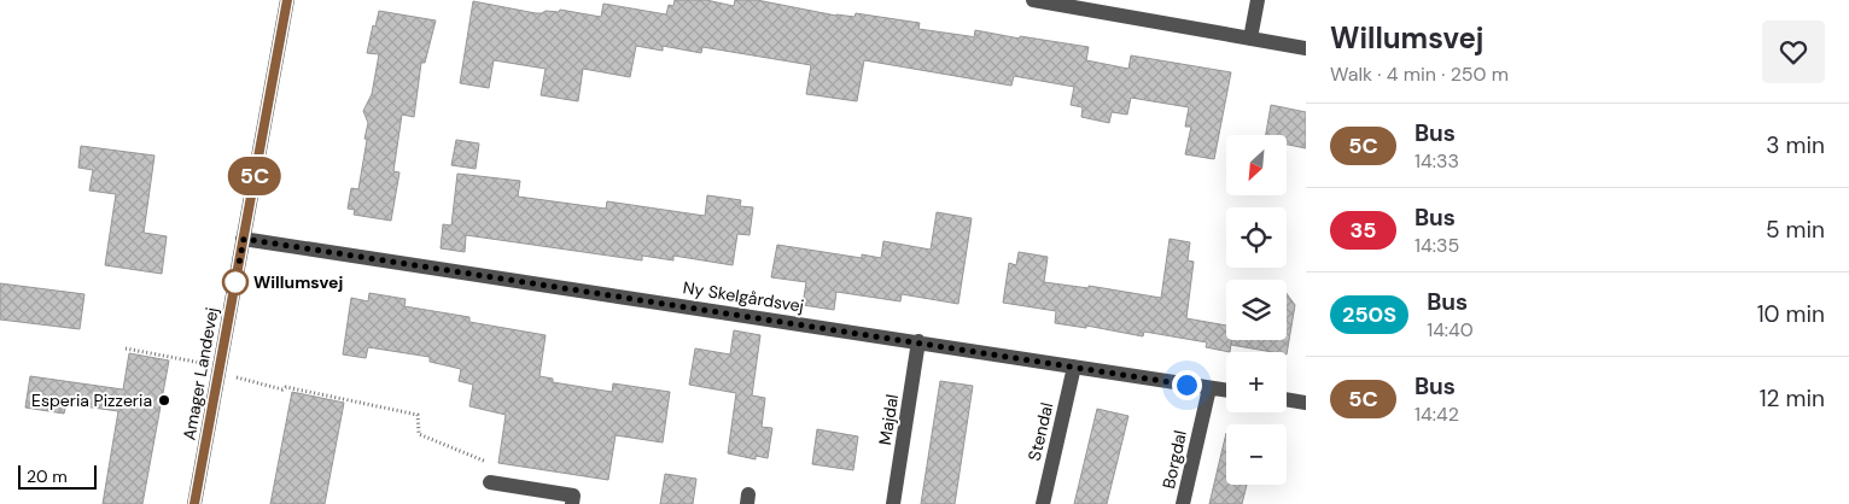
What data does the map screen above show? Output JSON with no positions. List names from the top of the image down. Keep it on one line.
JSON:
{"streets":{"street":["Ny Skelgårdsvej","Amager Landevej","Majdal","Stendal","Borgdal"]},"crossings":[["Ny Skelgårdsvej","Amager Landevej"],["Ny Skelgårdsvej","Majdal"],["Ny Skelgårdsvej","Stendal"],["Ny Skelgårdsvej","Borgdal"]],"places":["Willumsvej","Esperia Pizzeria"],"lines":["bus line 5C"],"scale_bar":"20 m","north":"bottom left","page":{"on_map":"5C","heading":["Willumsvej","Walk · 4 min · 250 m"],"list":[{"mark":"5C","name":"Bus","note":"14:33","value":"3 min"},{"mark":"35","name":"Bus","note":"14:35","value":"5 min"},{"mark":"250S","name":"Bus","note":"14:40","value":"10 min"},{"mark":"5C","name":"Bus","note":"14:42","value":"12 min"}],"map_buttons":["+","−"],"scale":"20 m"}}
